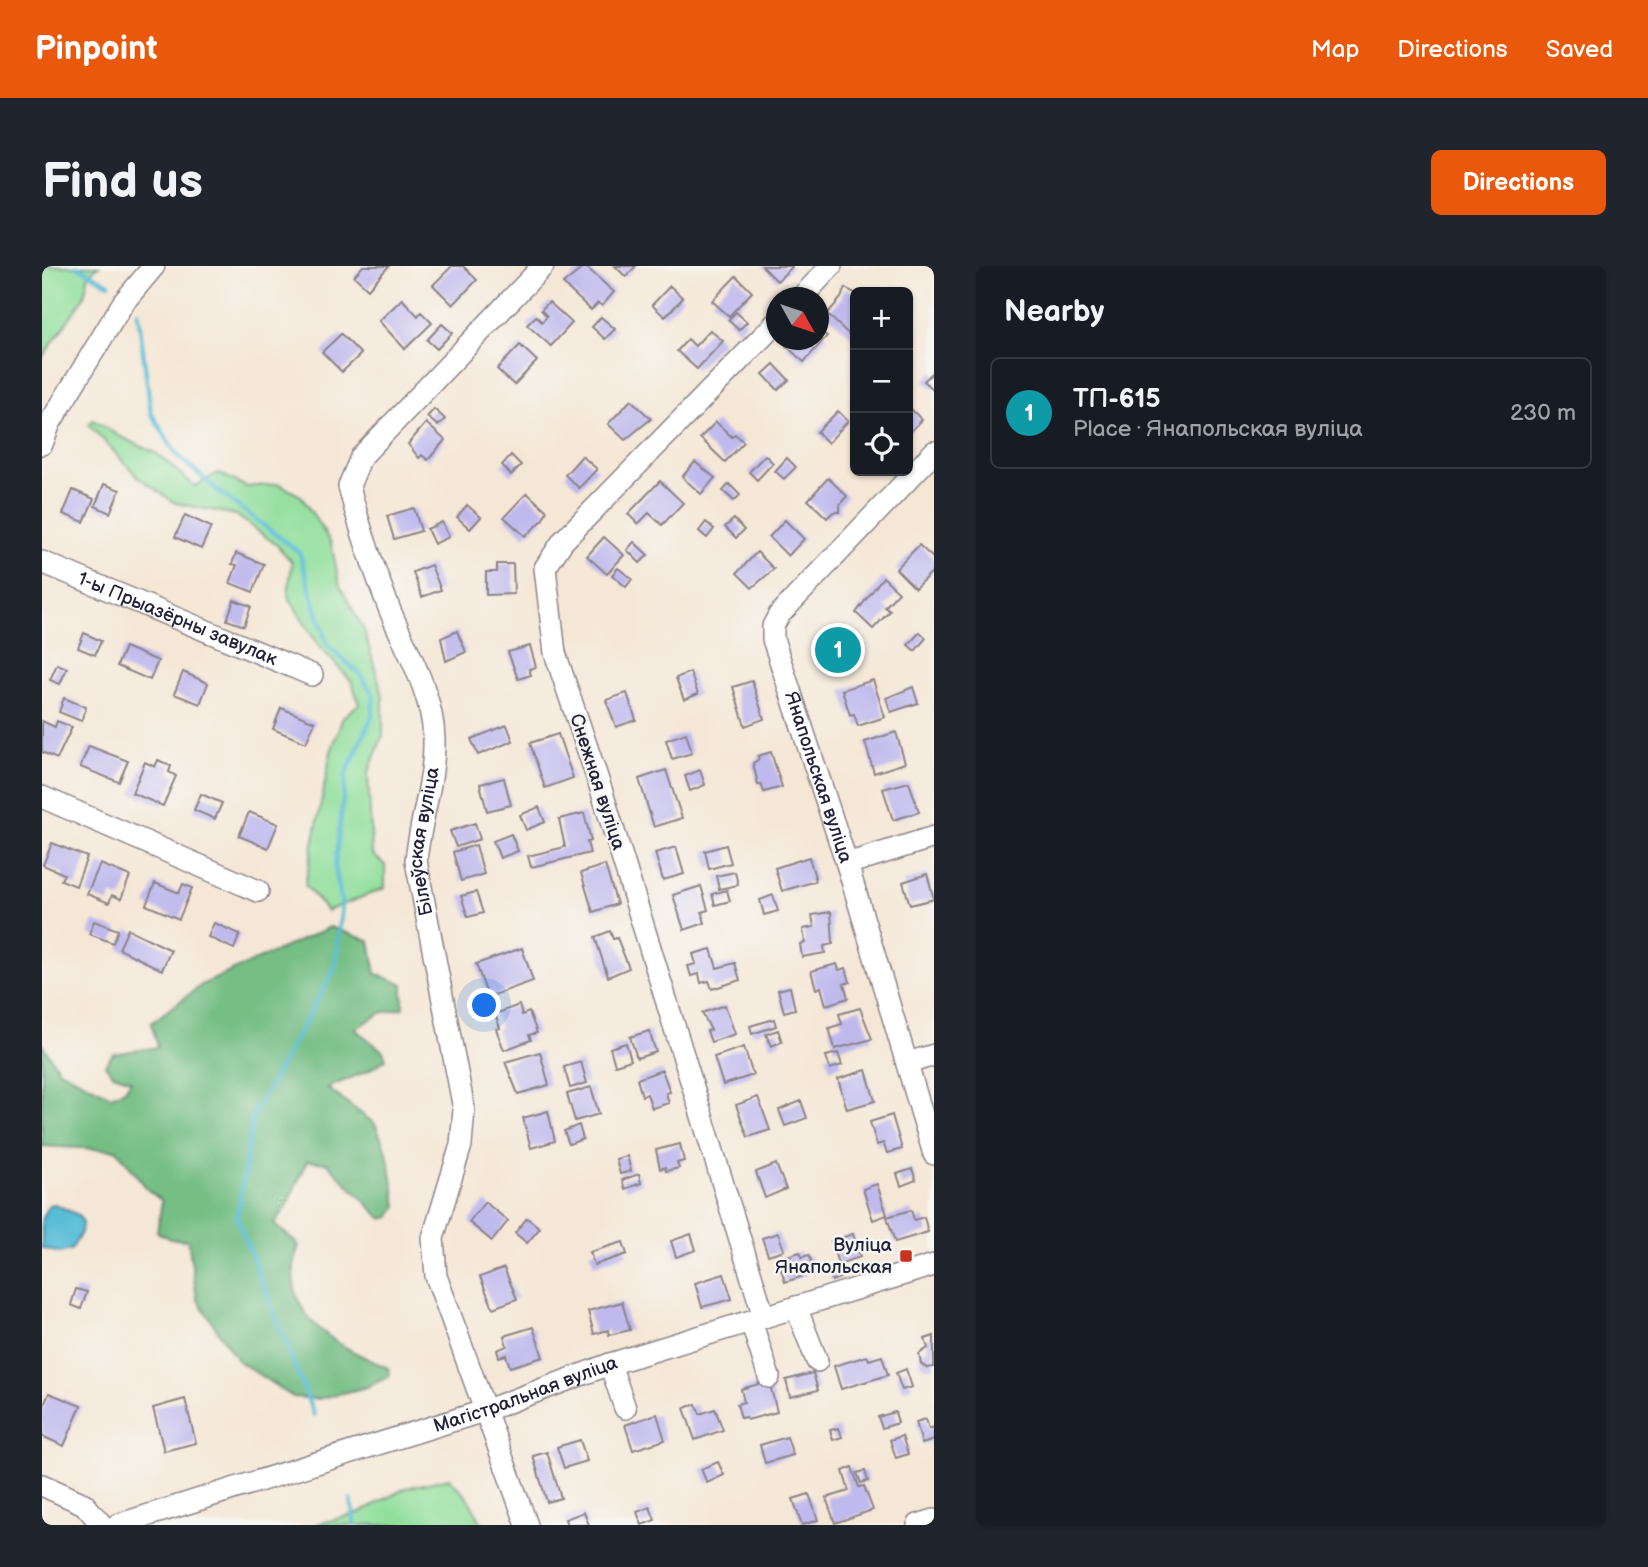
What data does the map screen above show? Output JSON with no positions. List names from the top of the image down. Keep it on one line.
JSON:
{"streets":{"street":["1-ы Прыазёрны завулак","Янапольская вуліца","Снежная вуліца","Білеўская вуліца","Магістральная вуліца"]},"crossings":[["Снежная вуліца","Магістральная вуліца"],["Білеўская вуліца","Магістральная вуліца"]],"places":{"transit":["Вуліца Янапольская"]},"north":"bottom right","page":{"header":"Pinpoint","nav":["Map","Directions","Saved"],"buttons":"Directions","title":"Find us","heading":"Nearby","map_buttons":["+","−"],"list":[{"mark":"1","name":"ТП-615","note":"Place · Янапольская вуліца","value":"230 m"}],"pins":"1"}}
